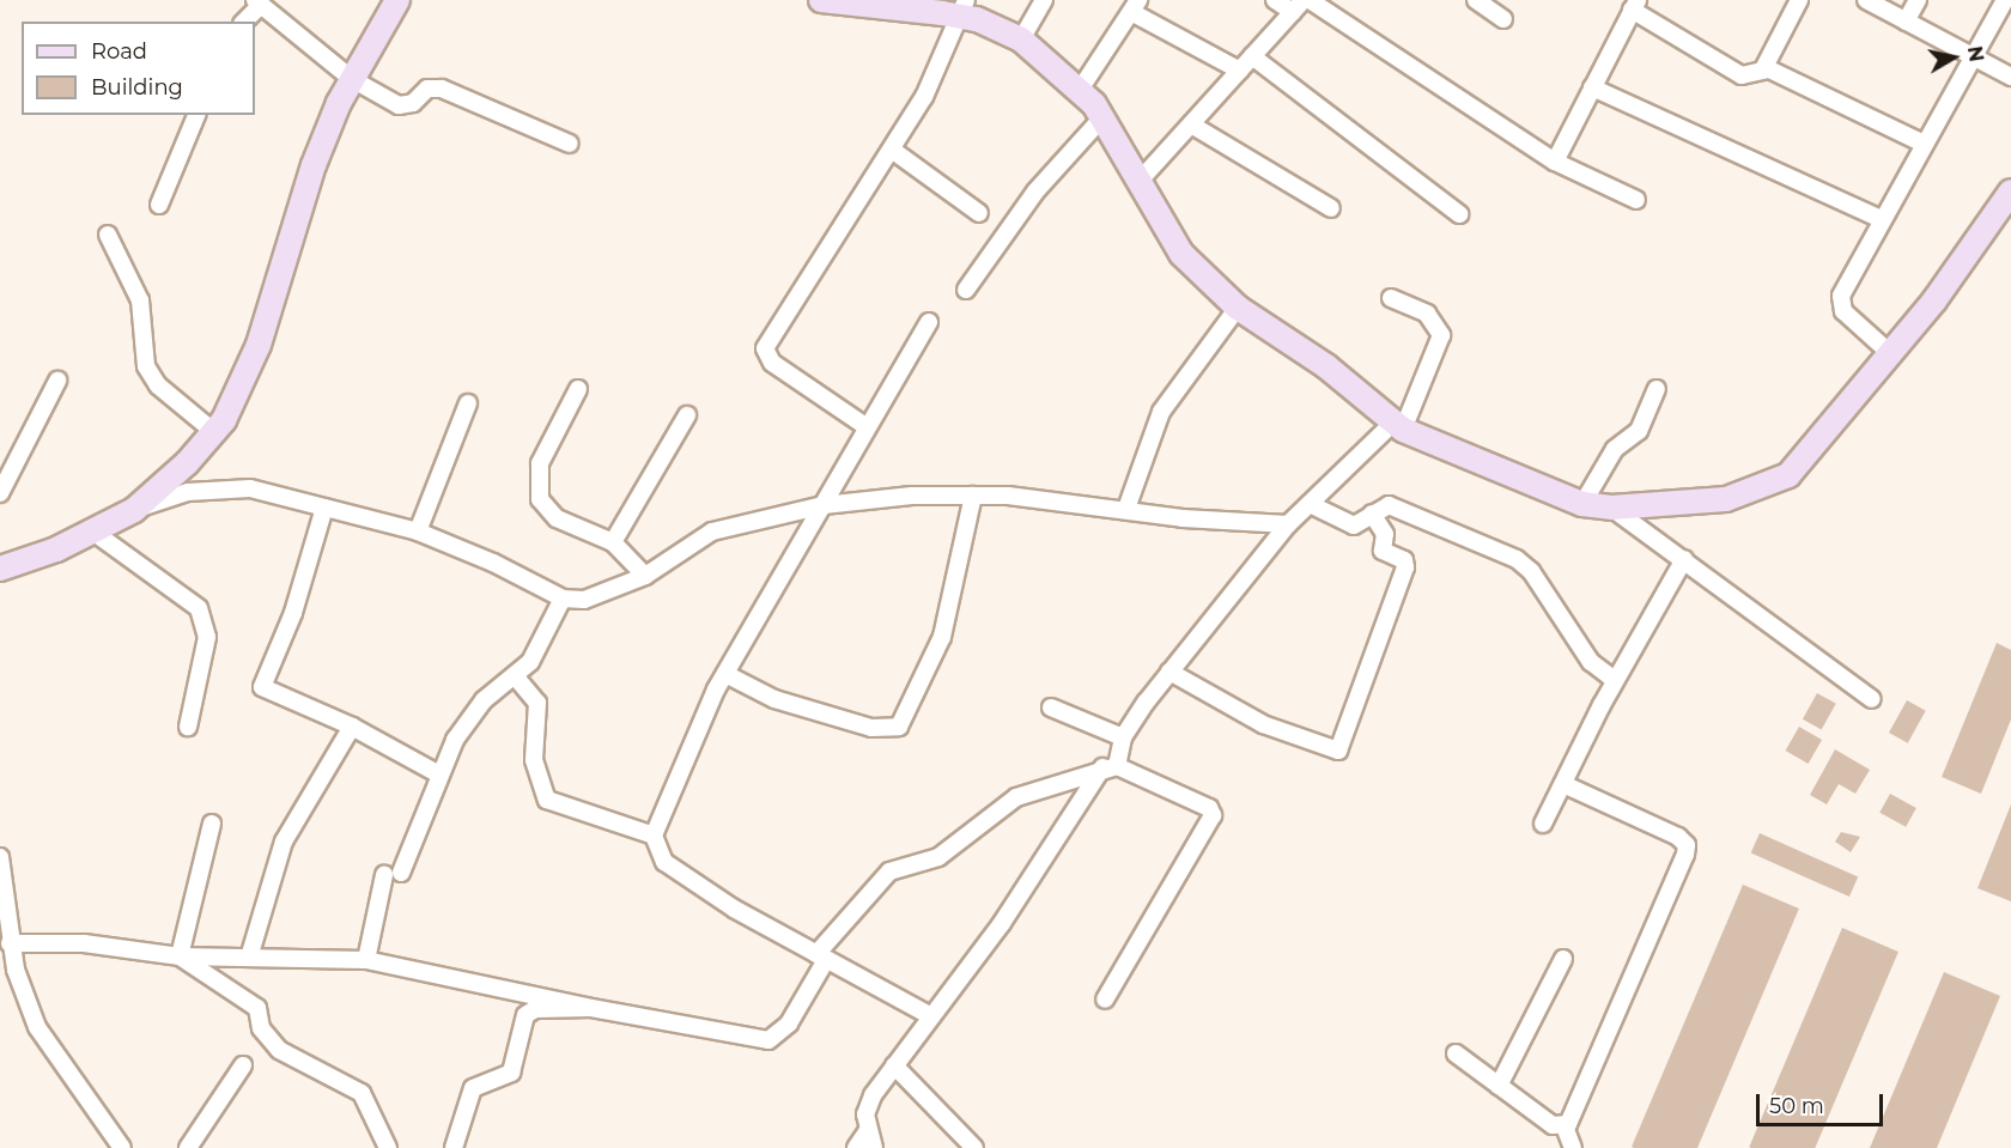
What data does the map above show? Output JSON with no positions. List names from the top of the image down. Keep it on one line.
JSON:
{"legend":["Road","Building"],"scale_bar":"50 m","north":"right"}
